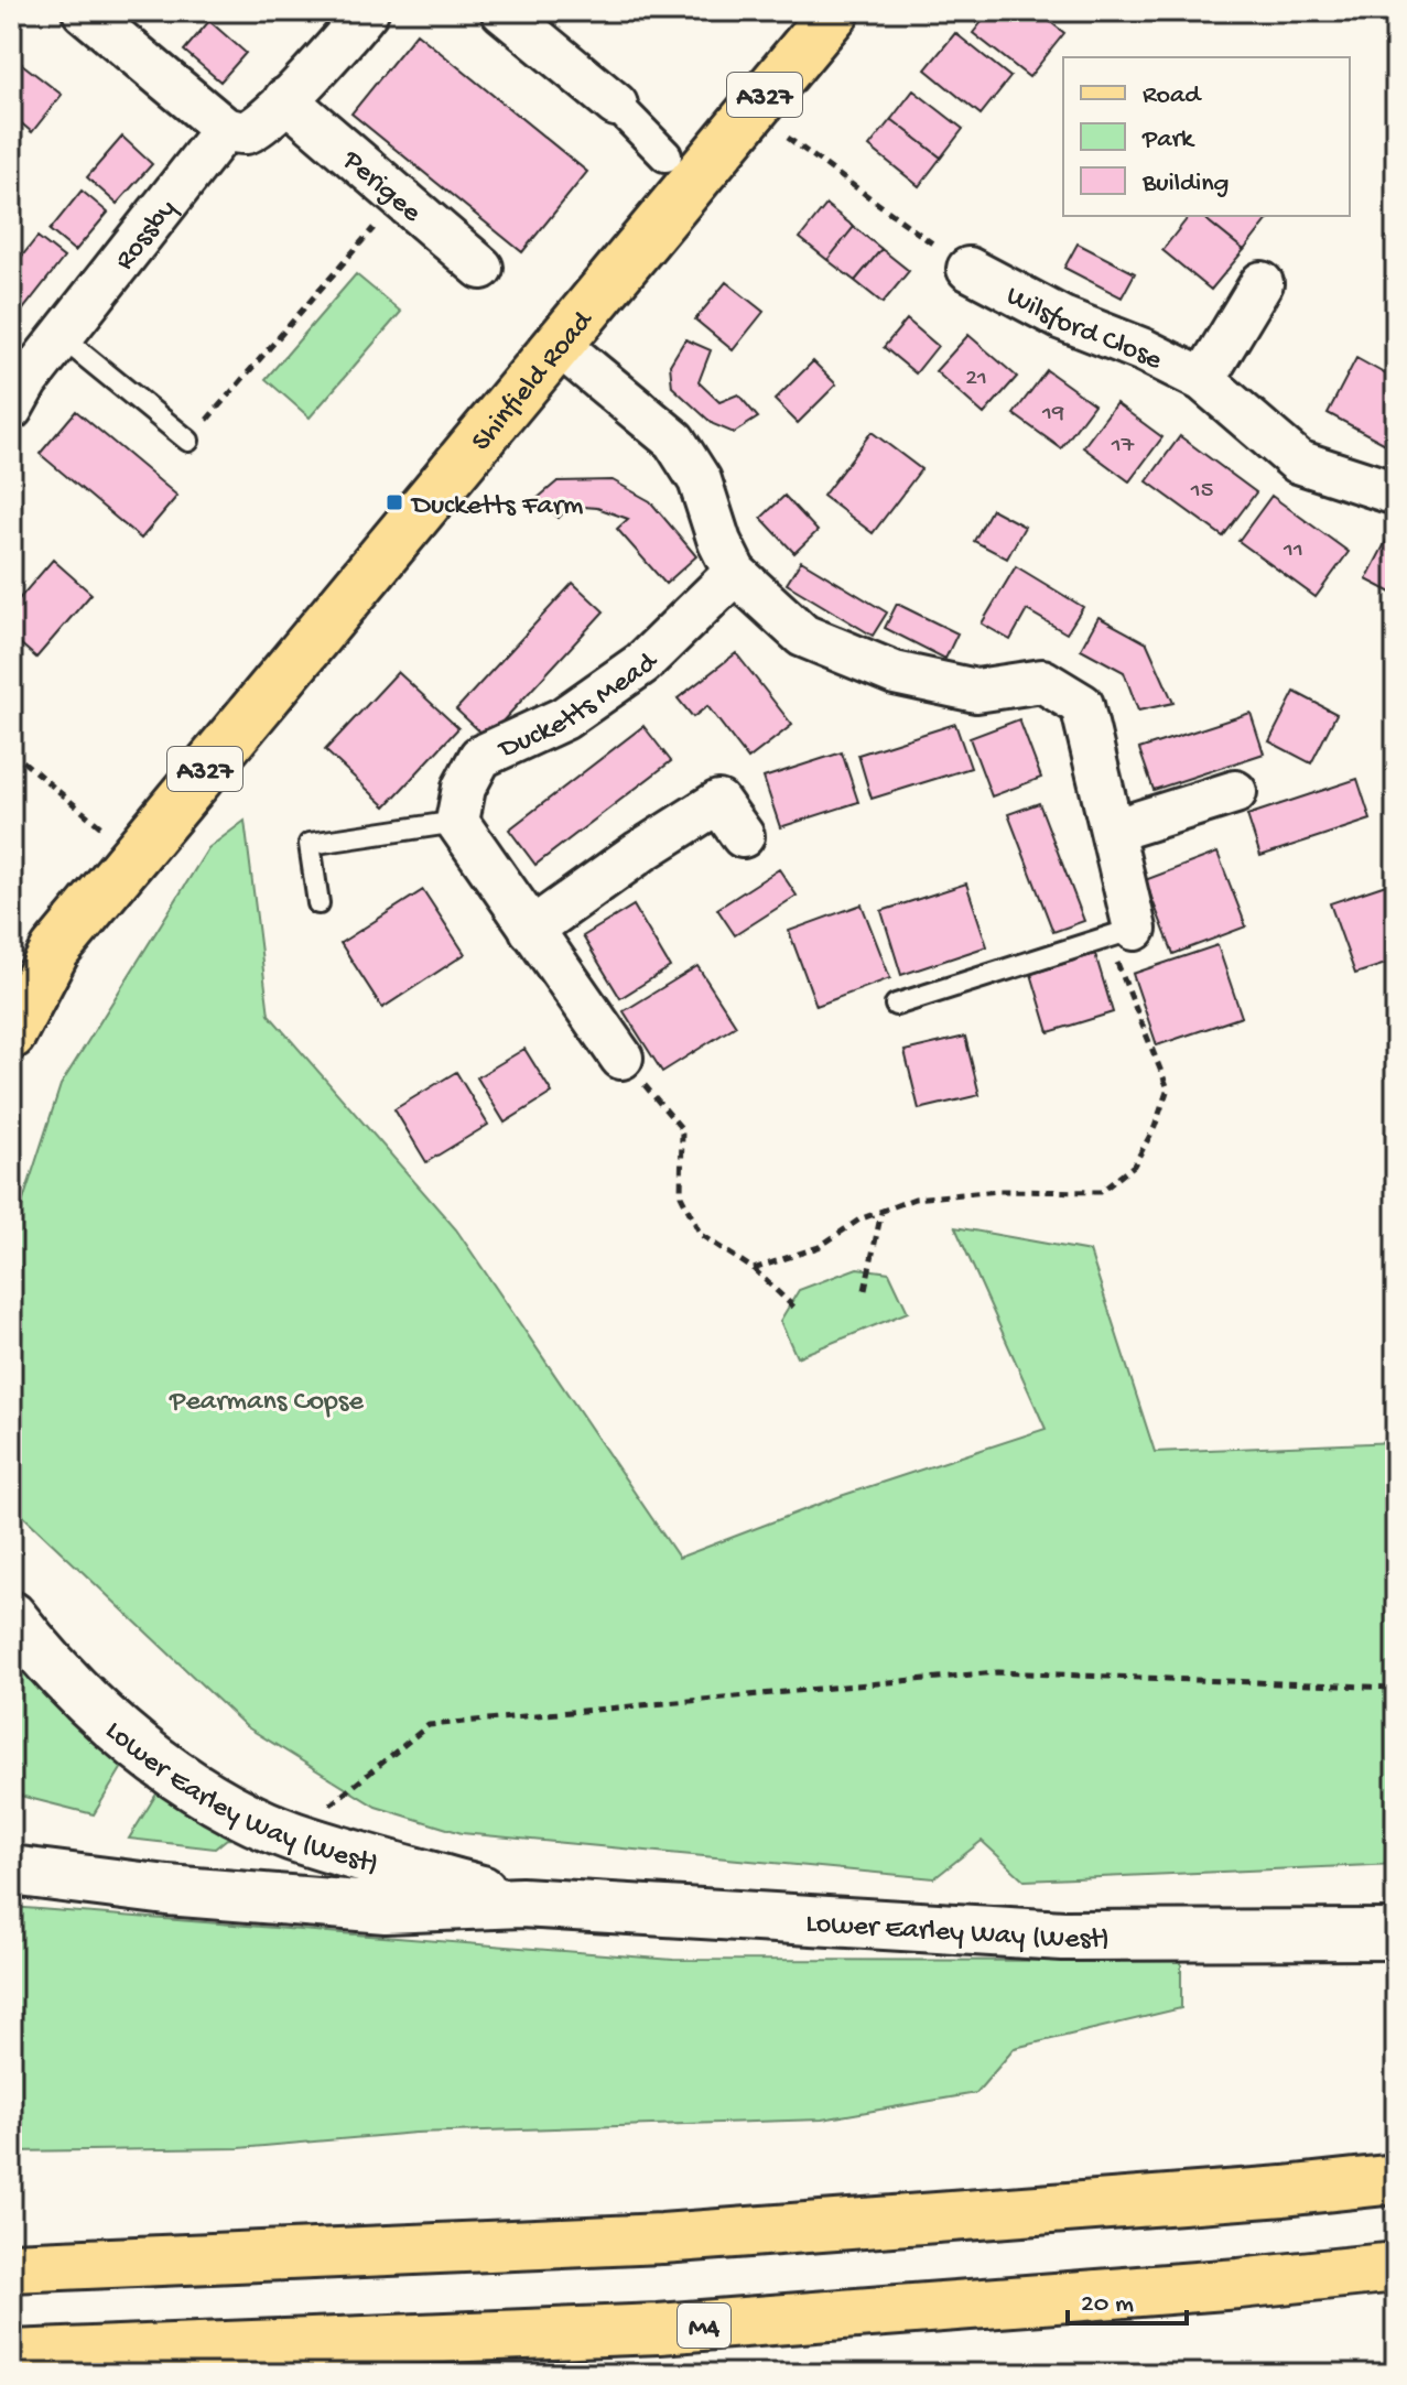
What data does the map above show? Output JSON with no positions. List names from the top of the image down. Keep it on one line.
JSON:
{"streets":{"main road":["A327","Shinfield Road","Lower Earley Way (West)","M4"],"street":["Perigee","Rossby","Wilsford Close","Ducketts Mead"]},"parks":["Pearmans Copse"],"places":{"transit":["Ducketts Farm"]},"house_numbers":["21","19","17","15","11"],"legend":["Road","Park","Building"],"scale_bar":"20 m"}
